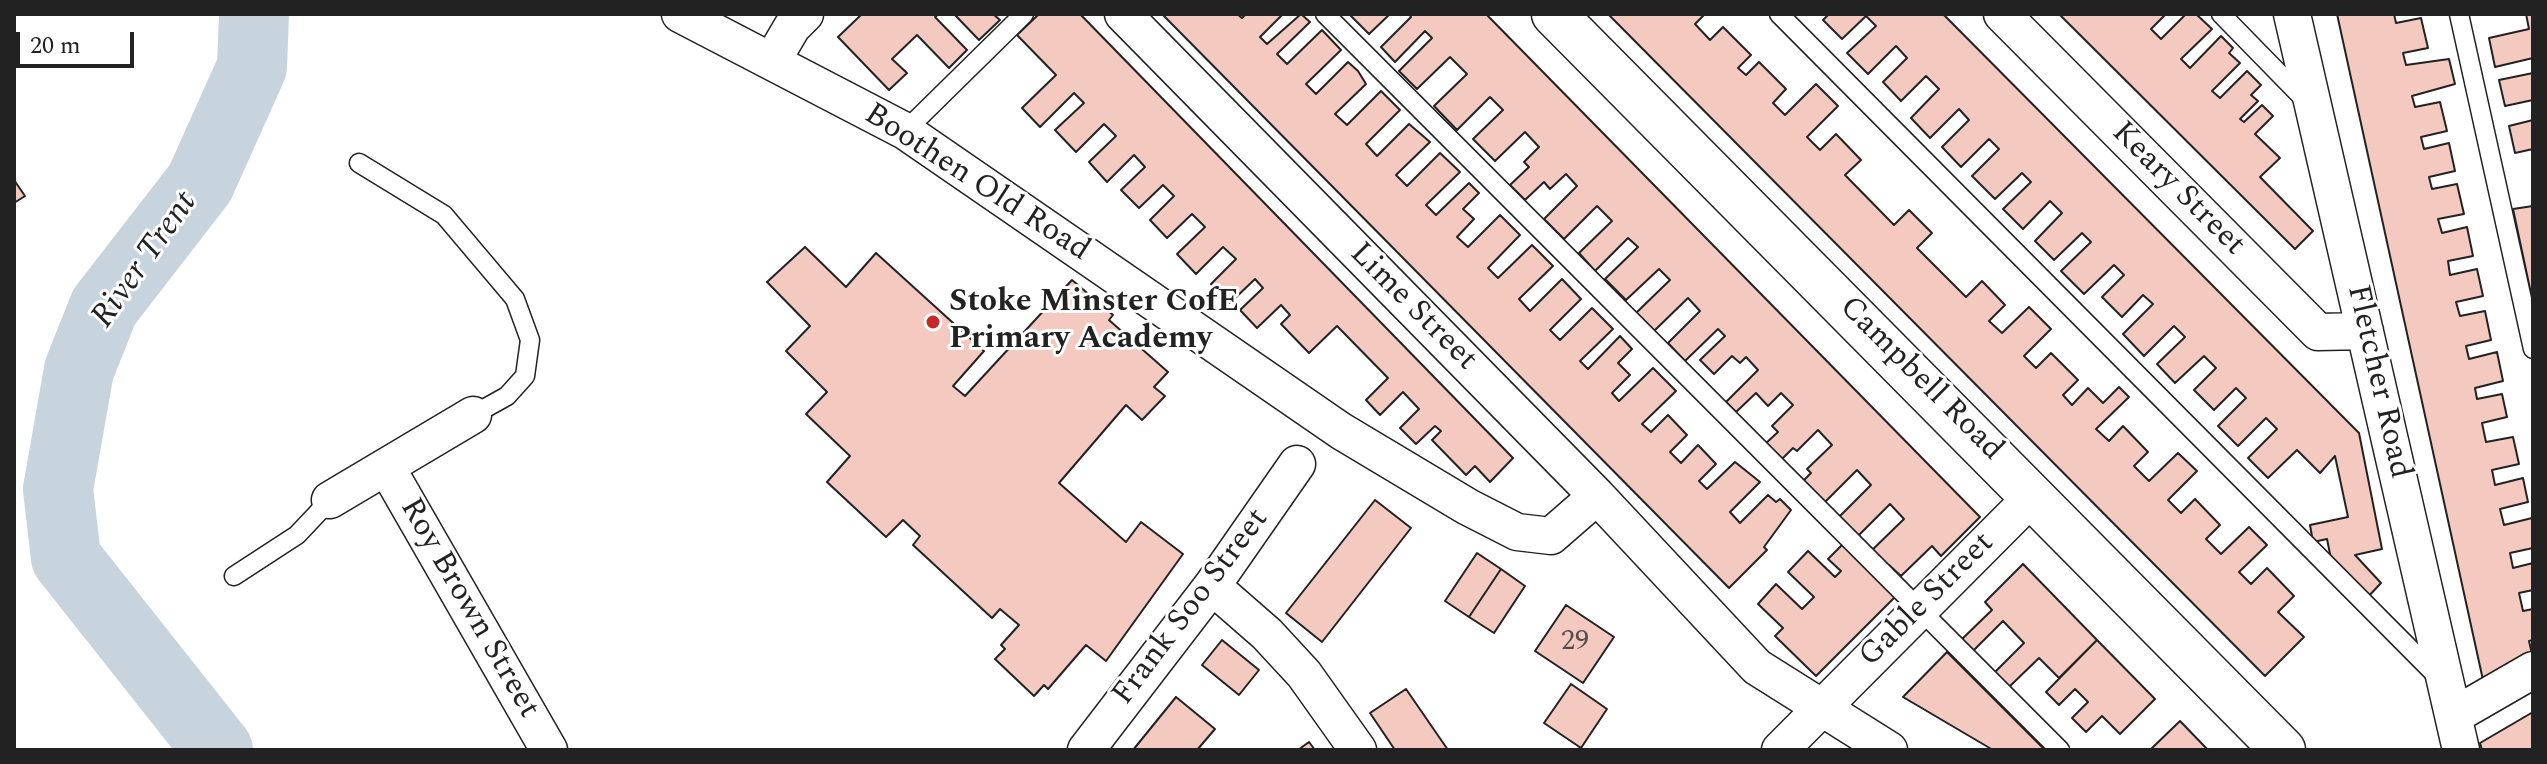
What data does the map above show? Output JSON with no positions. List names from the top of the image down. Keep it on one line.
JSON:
{"streets":{"main road":["Campbell Road"],"street":["Boothen Old Road","Keary Street","Lime Street","Fletcher Road","Gable Street","Frank Soo Street","Roy Brown Street"]},"crossings":[["Boothen Old Road","Lime Street"],["Keary Street","Fletcher Road"],["Lime Street","Gable Street"],["Campbell Road","Gable Street"]],"water":["River Trent"],"places":["Stoke Minster CofE Primary Academy"],"house_numbers":["29"],"scale_bar":"20 m"}
